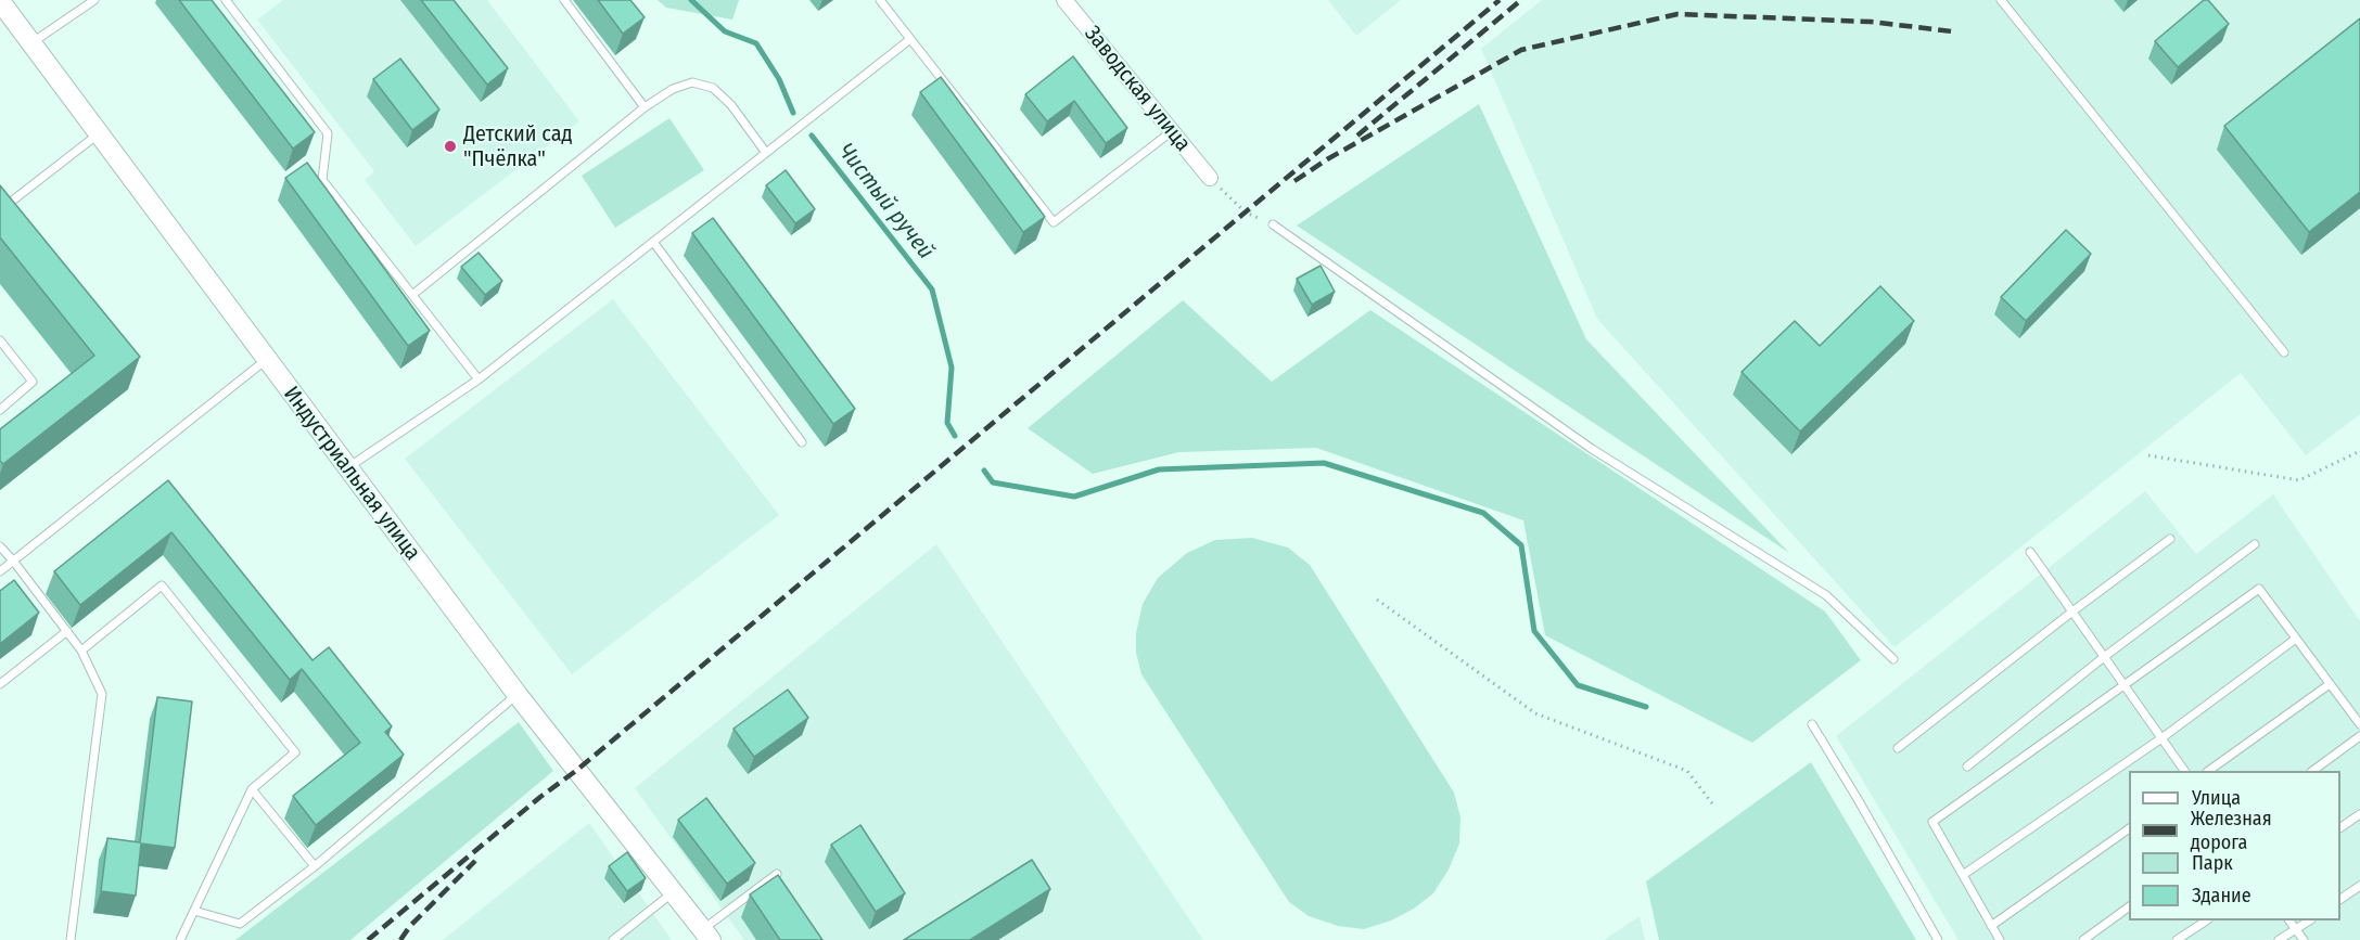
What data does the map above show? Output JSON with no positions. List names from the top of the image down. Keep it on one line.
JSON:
{"streets":{"main road":["Индустриальная улица"],"street":["Заводская улица"]},"water":["Чистый ручей"],"places":["Детский сад \"Пчёлка\""],"legend":["Улица","Железная дорога","Парк","Здание"]}
